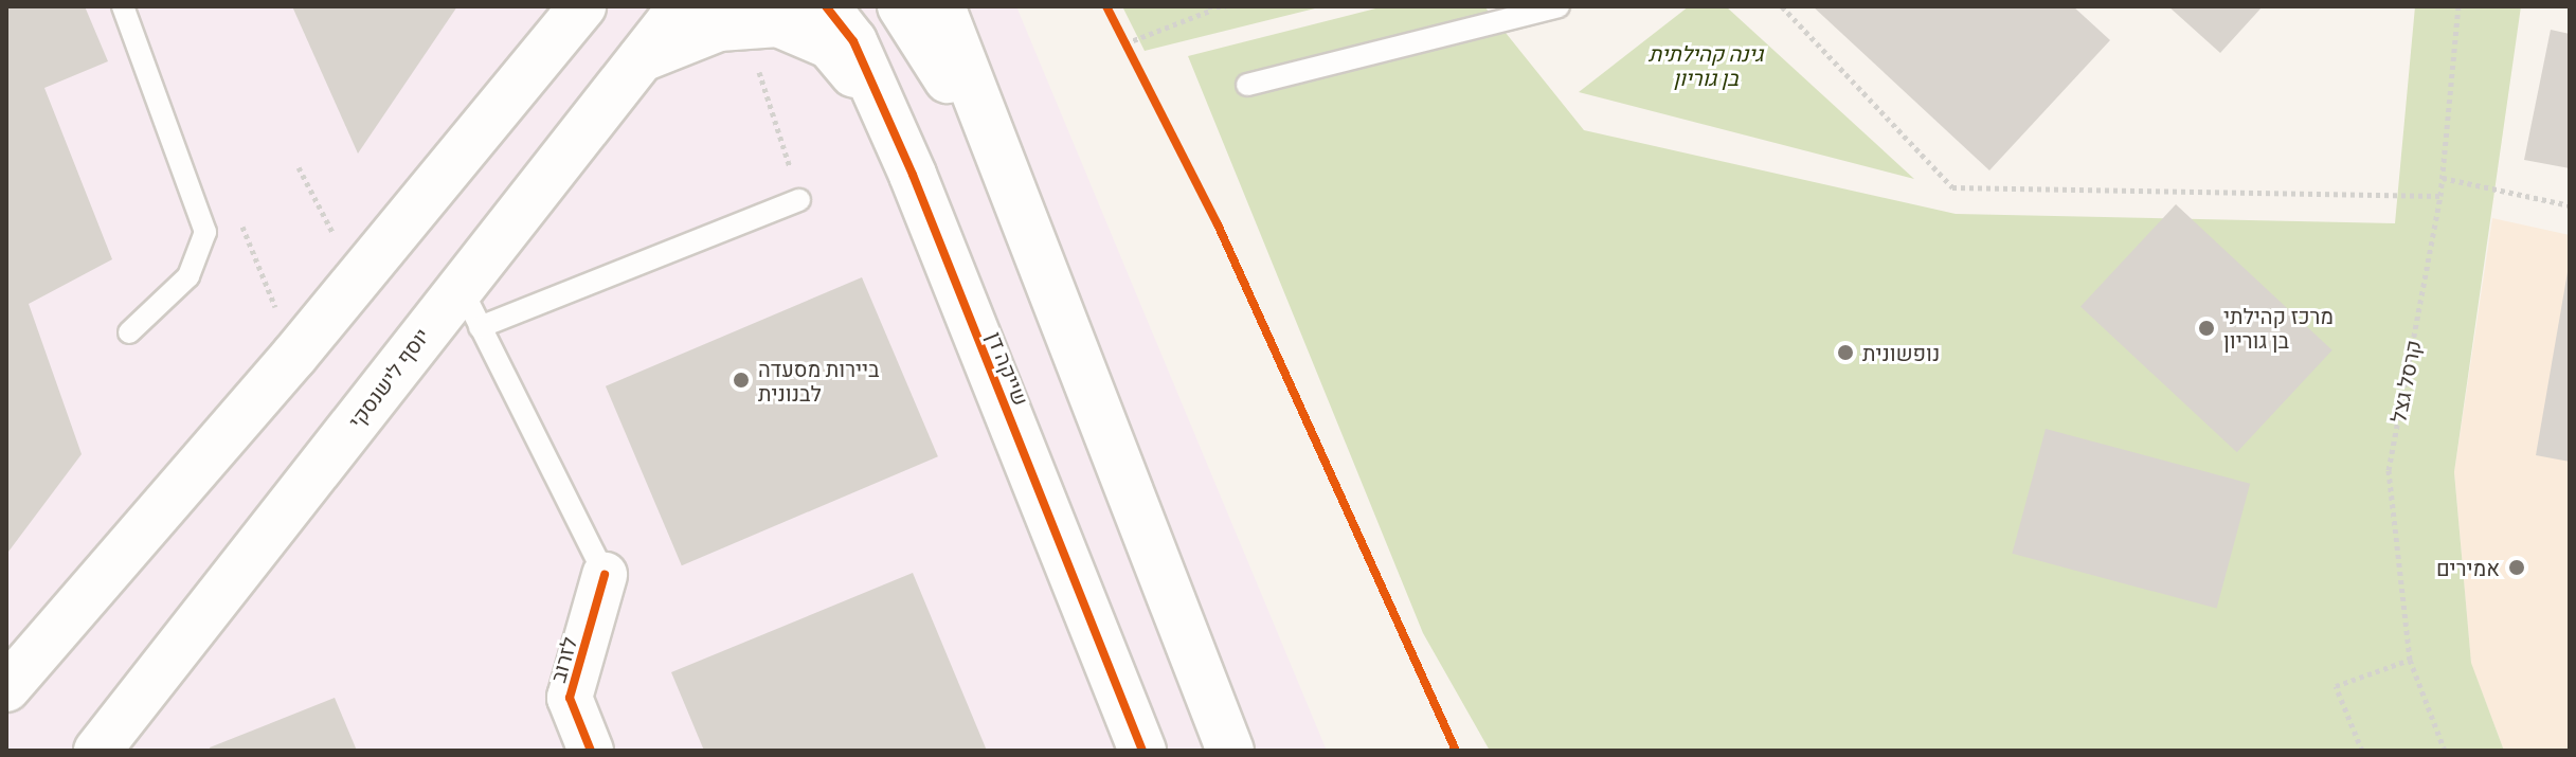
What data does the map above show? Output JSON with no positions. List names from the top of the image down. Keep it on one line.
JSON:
{"streets":{"main road":["שייקה דן","יוסף לישנסקי"],"street":["לזרוב"],"path":["קרסל גצל"]},"parks":["גינה קהילתית בן גוריון"],"places":["מרכז קהילתי בן גוריון","נופשונית","ביירות מסעדה לבנונית","אמירים"]}
